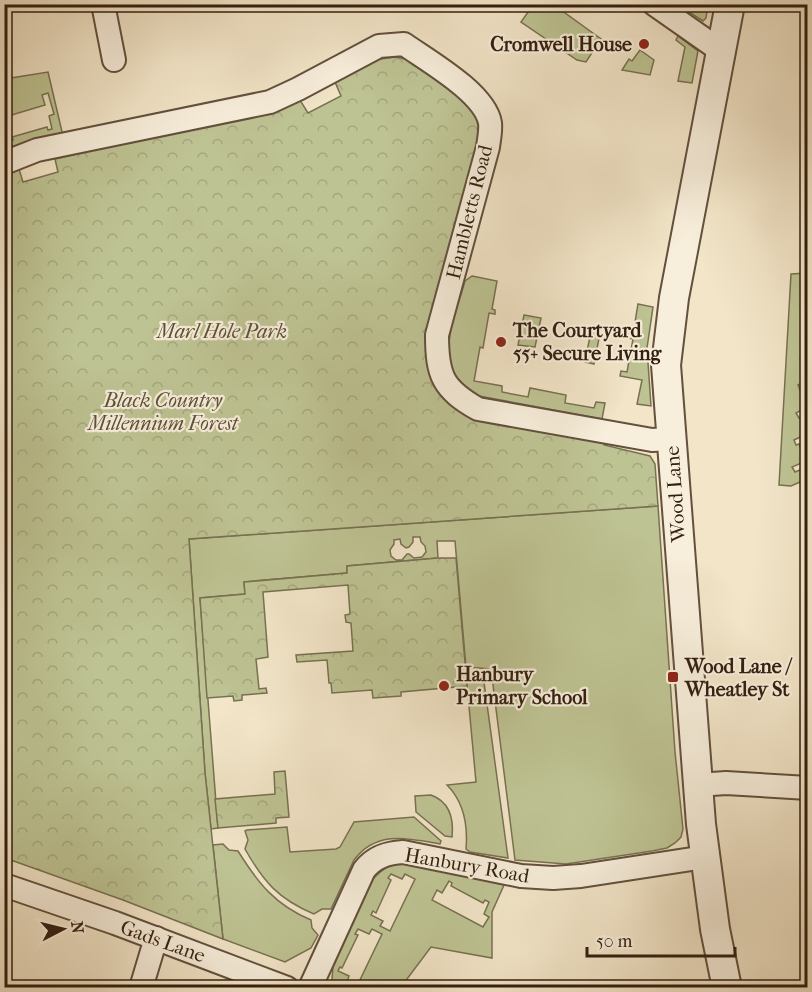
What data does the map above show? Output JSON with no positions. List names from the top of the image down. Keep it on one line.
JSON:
{"streets":{"street":["Hambletts Road","Wood Lane","Hanbury Road","Gads Lane"]},"crossings":[["Hambletts Road","Wood Lane"],["Wood Lane","Hanbury Road"]],"parks":["Marl Hole Park","Black Country Millennium Forest"],"places":{"other":["Cromwell House","The Courtyard 55+ Secure Living","Hanbury Primary School"],"transit":["Wood Lane / Wheatley St"]},"scale_bar":"50 m","north":"right"}
